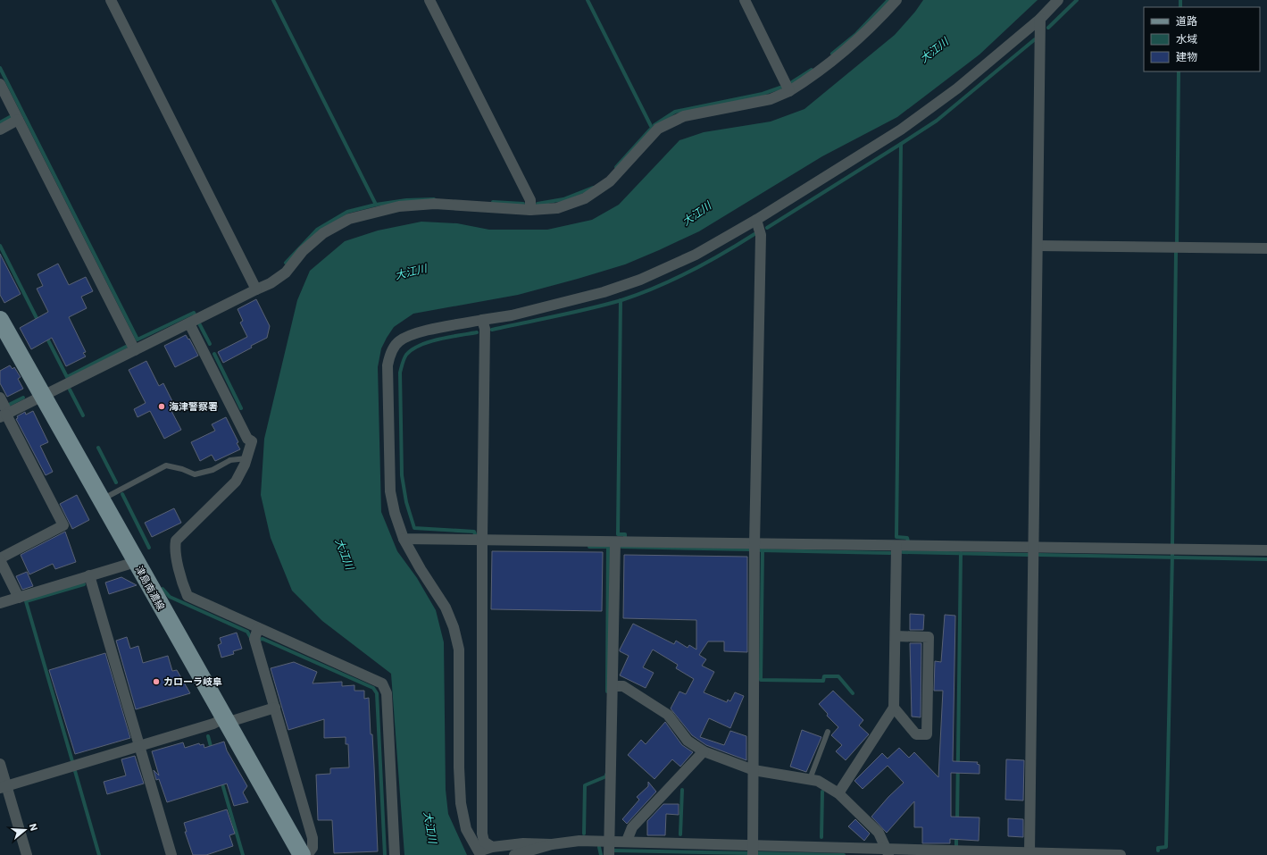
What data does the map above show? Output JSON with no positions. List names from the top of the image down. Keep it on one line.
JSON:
{"streets":{"main road":["津島南濃線"]},"water":["大江川"],"places":["海津警察署","カローラ岐阜"],"legend":["道路","水域","建物"],"north":"right"}
